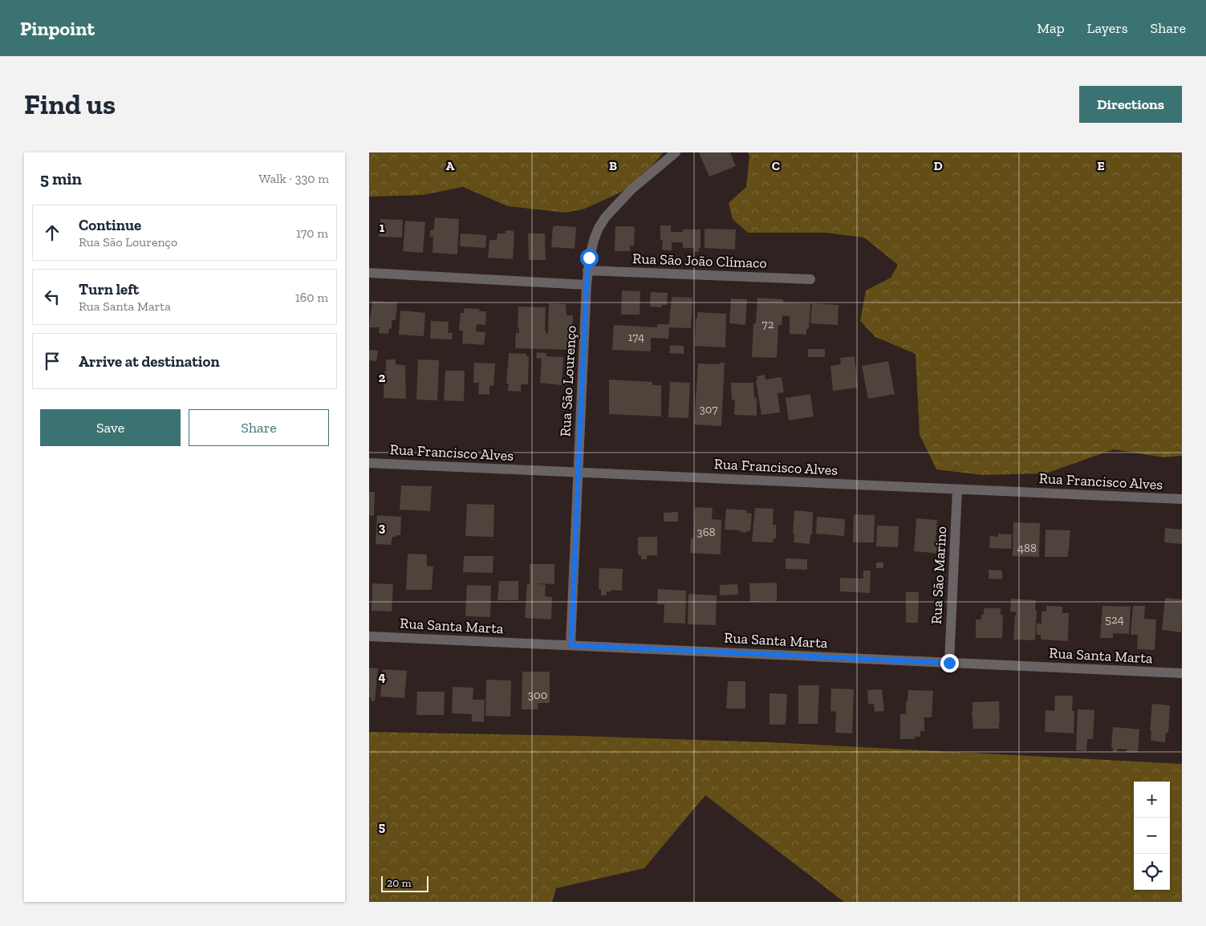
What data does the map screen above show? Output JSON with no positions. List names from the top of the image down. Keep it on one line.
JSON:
{"streets":{"street":["Rua São João Clímaco","Rua São Lourenço","Rua Francisco Alves","Rua São Marino","Rua Santa Marta"]},"crossings":[["Rua São João Clímaco","Rua São Lourenço"],["Rua São Lourenço","Rua Francisco Alves"],["Rua São Lourenço","Rua Santa Marta"],["Rua Francisco Alves","Rua São Marino"],["Rua São Marino","Rua Santa Marta"]],"house_numbers":["72","174","307","368","488","524","300"],"scale_bar":"20 m","page":{"header":"Pinpoint","nav":["Map","Layers","Share"],"buttons":["Directions",["Save","Share"]],"title":"Find us","heading":["5 min","Walk · 330 m"],"list":[["Continue","Rua São Lourenço","170 m"],["Turn left","Rua Santa Marta","160 m"],"Arrive at destination"],"map_buttons":["+","−"],"scale":"20 m"},"grid":{"columns":["A","B","C","D","E"],"rows":["1","2","3","4","5"]}}
